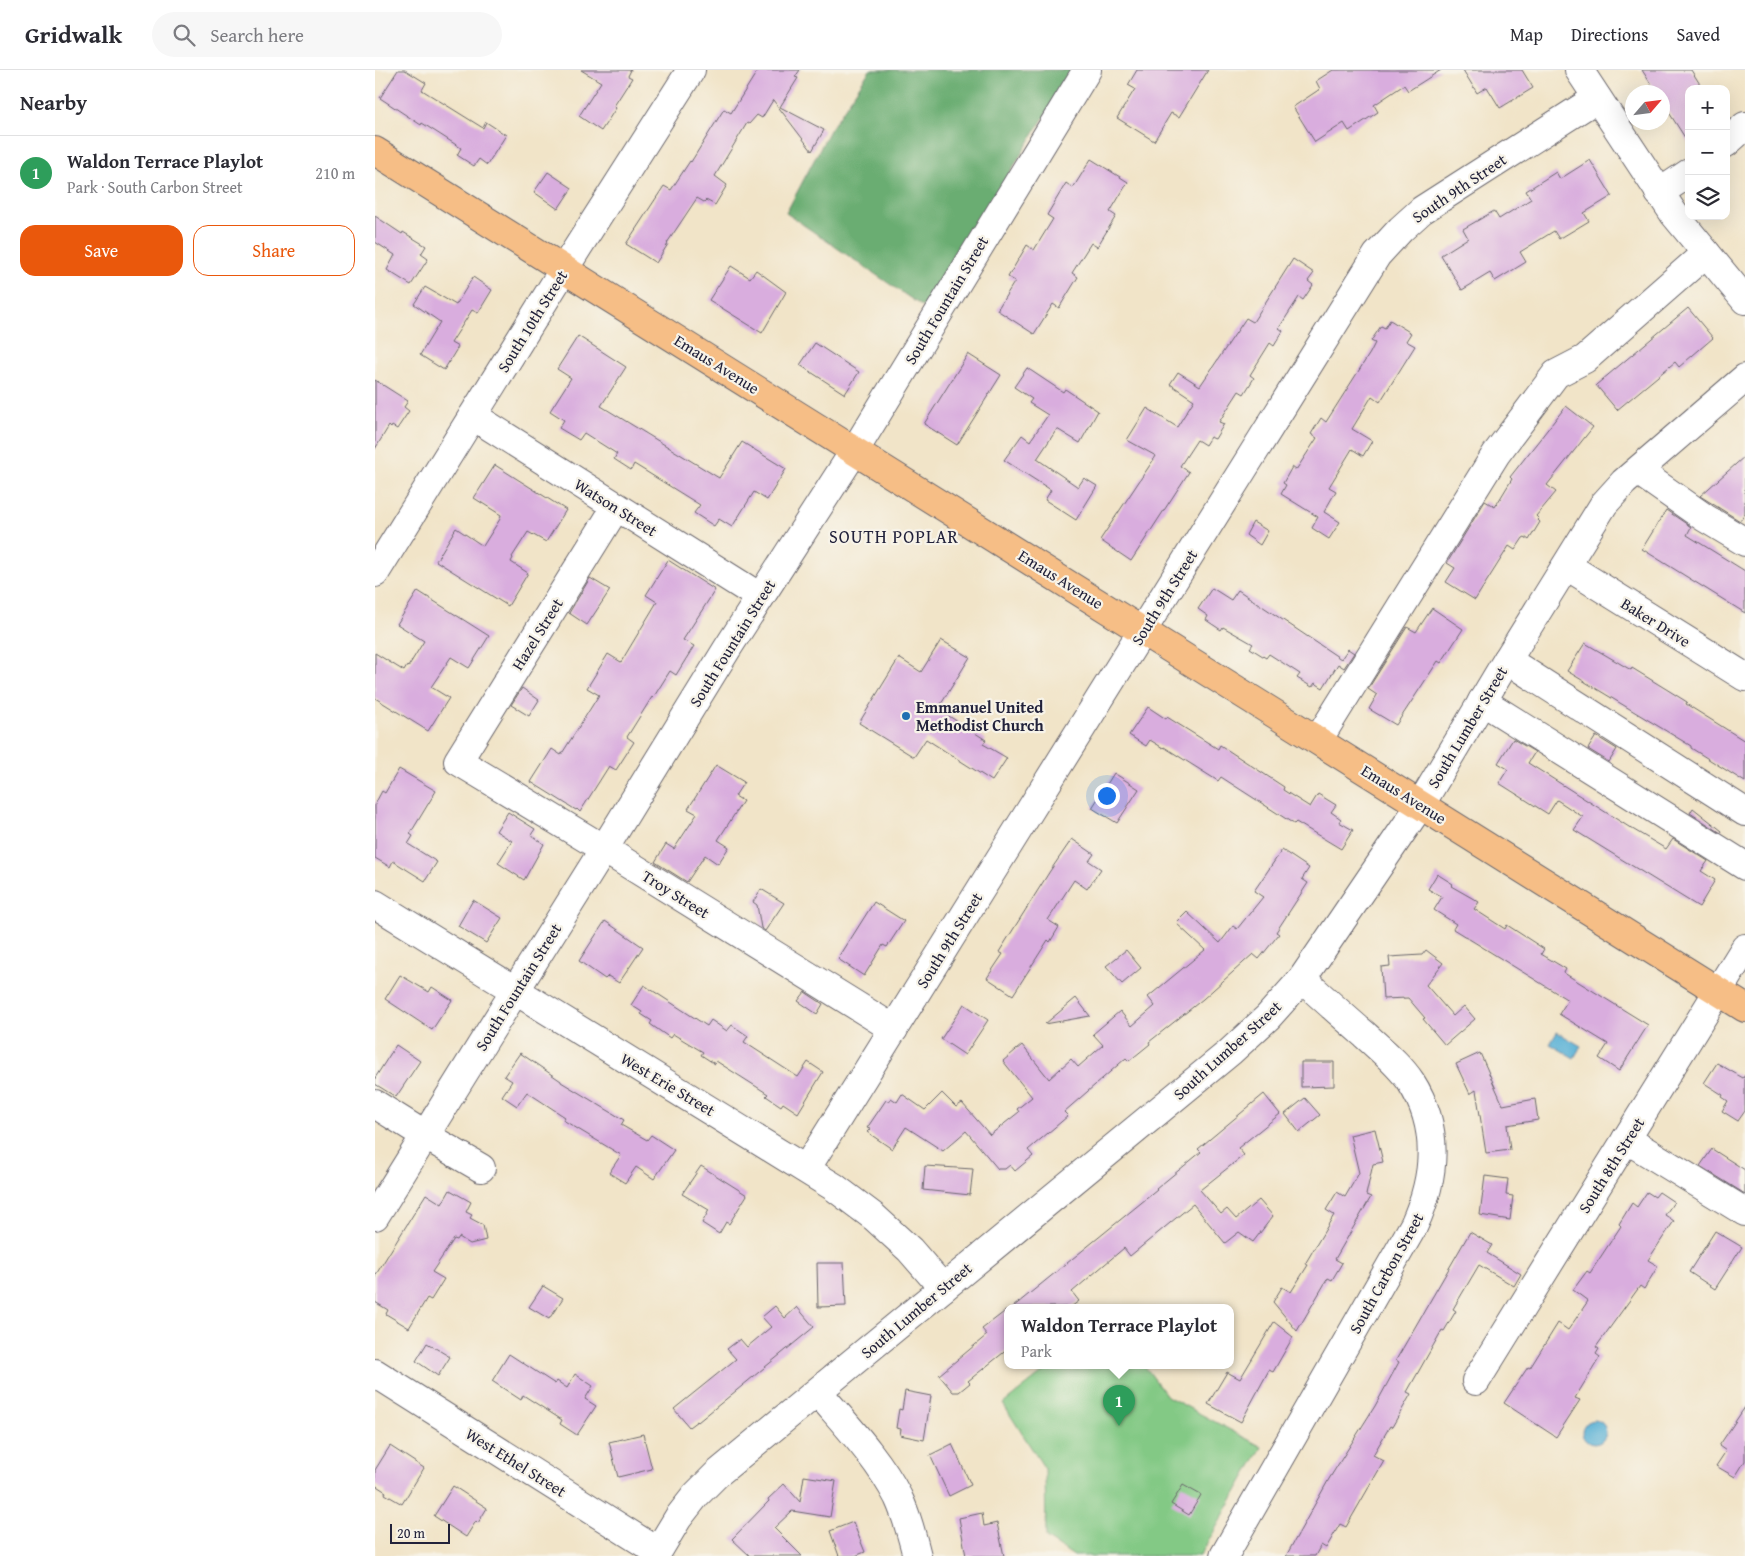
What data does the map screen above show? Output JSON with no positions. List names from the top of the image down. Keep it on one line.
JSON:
{"streets":{"main road":["Emaus Avenue"],"street":["South 9th Street","South Fountain Street","South 10th Street","Watson Street","Baker Drive","Hazel Street","South Lumber Street","Troy Street","West Erie Street","South 8th Street","South Carbon Street","West Ethel Street"]},"crossings":[["South 9th Street","Emaus Avenue"],["South 9th Street","Troy Street"],["South 9th Street","West Erie Street"],["South Fountain Street","Emaus Avenue"],["South Fountain Street","Watson Street"],["South Fountain Street","Troy Street"],["South Fountain Street","West Erie Street"],["South 10th Street","Emaus Avenue"],["South 10th Street","Watson Street"],["Emaus Avenue","South Lumber Street"],["Emaus Avenue","South 8th Street"],["Watson Street","Hazel Street"],["Baker Drive","South Lumber Street"],["Hazel Street","Troy Street"],["South Lumber Street","West Erie Street"],["South Lumber Street","South Carbon Street"],["South Lumber Street","West Ethel Street"]],"districts":["SOUTH POPLAR"],"places":["Emmanuel United Methodist Church"],"scale_bar":"20 m","north":"top right","page":{"header":"Gridwalk","search":"Search here","nav":["Map","Directions","Saved"],"heading":"Nearby","map_buttons":["+","−"],"list":[{"mark":"1","name":"Waldon Terrace Playlot","note":"Park · South Carbon Street","value":"210 m"}],"buttons":["Save","Share"],"popup":["Waldon Terrace Playlot","Park"],"pins":"1","scale":"20 m"}}
